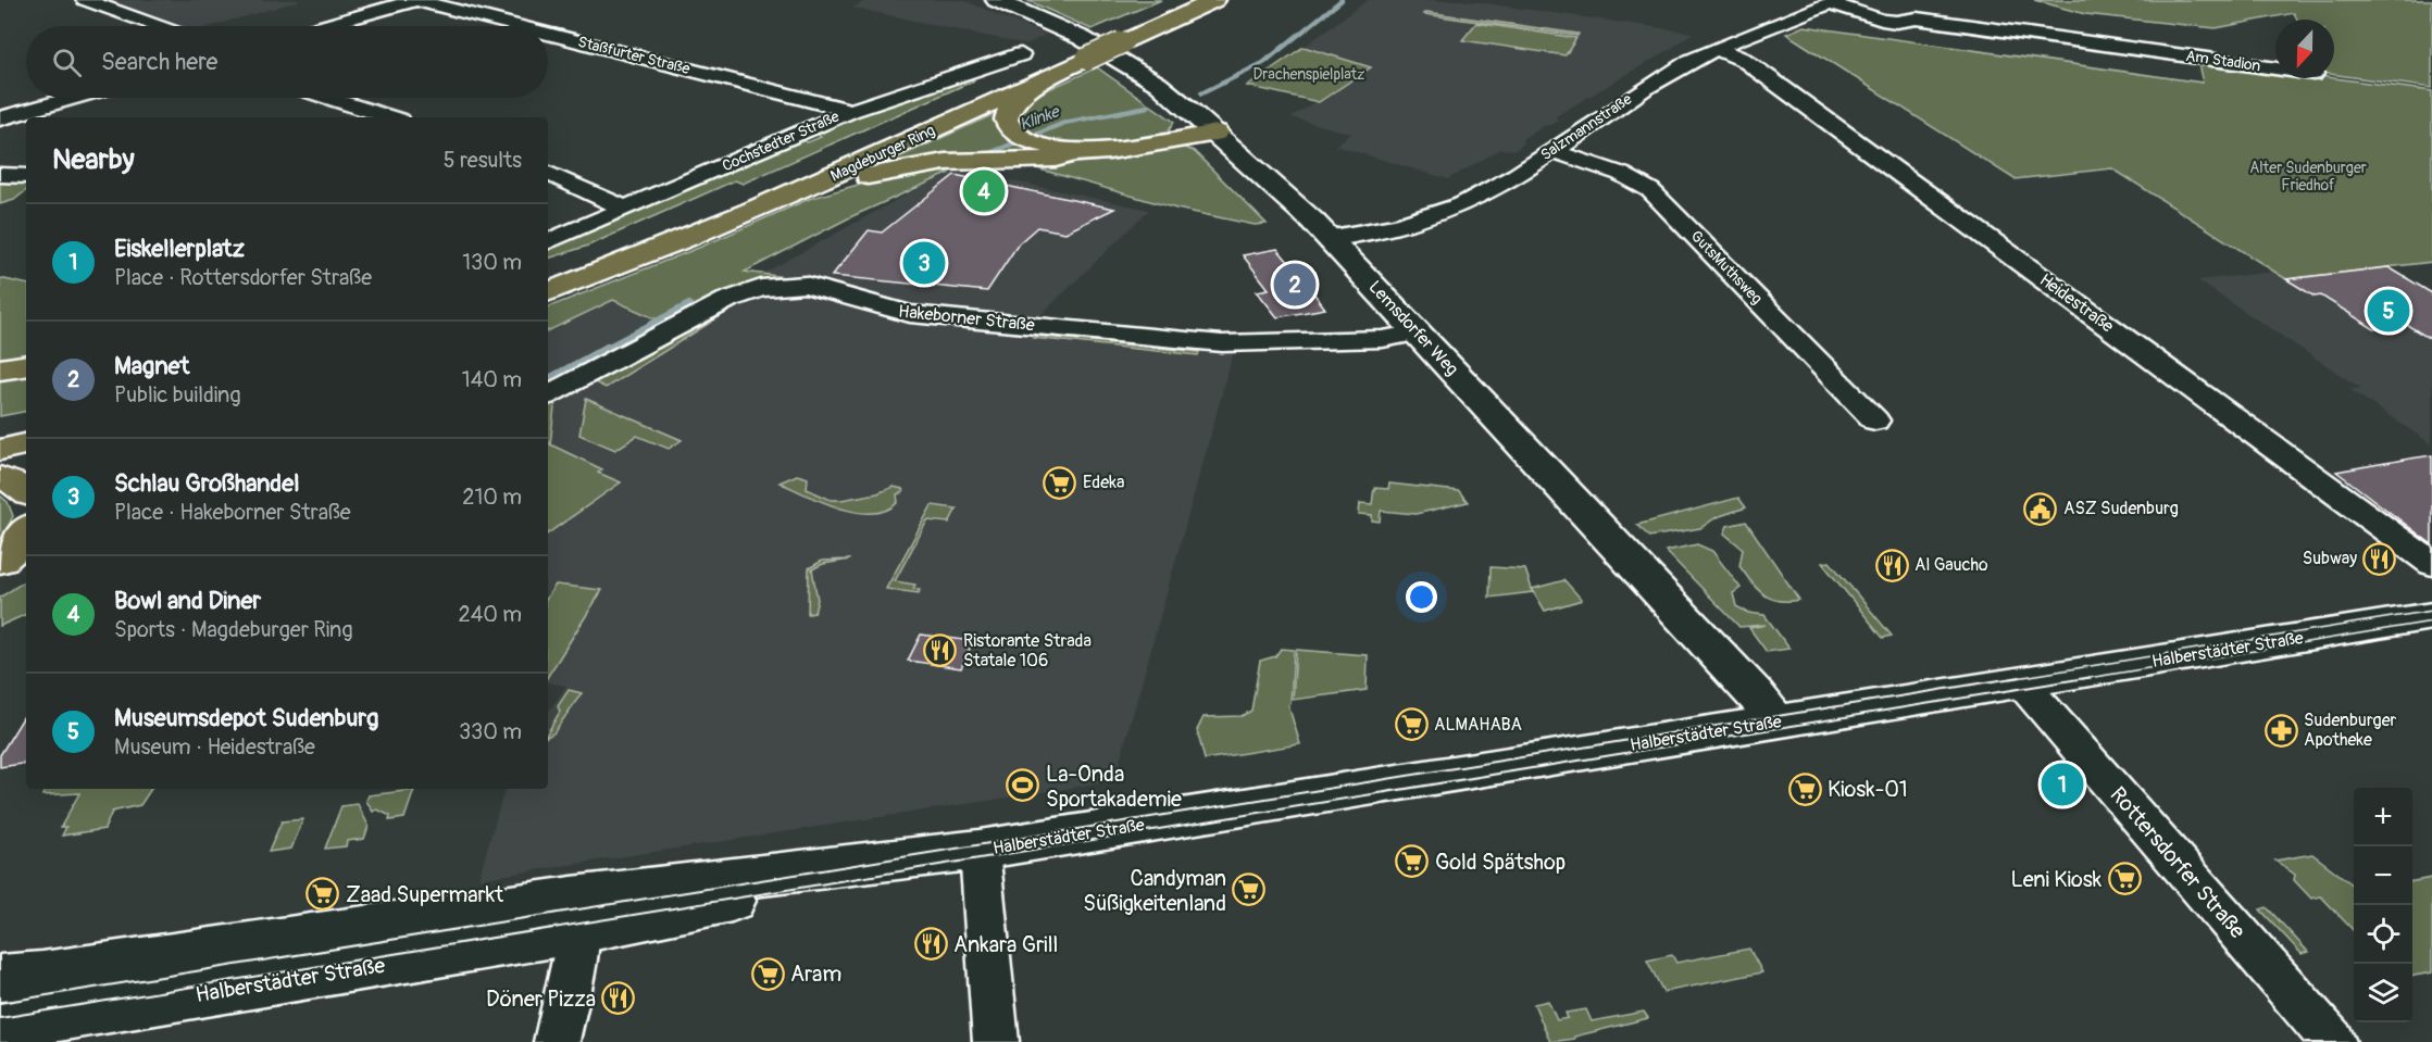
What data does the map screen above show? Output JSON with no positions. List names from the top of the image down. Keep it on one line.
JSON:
{"streets":{"highway":["Magdeburger Ring"],"street":["Staßfurter Straße","Am Stadion","Salzmannstraße","Cochstedter Straße","GutsMuthsweg","Heidestraße","Hakeborner Straße","Lemsdorfer Weg","Halberstädter Straße","Rottersdorfer Straße"]},"crossings":[["Staßfurter Straße","Cochstedter Straße"],["Am Stadion","Salzmannstraße"],["Salzmannstraße","GutsMuthsweg"],["Salzmannstraße","Heidestraße"],["Salzmannstraße","Lemsdorfer Weg"],["Hakeborner Straße","Lemsdorfer Weg"],["Lemsdorfer Weg","Halberstädter Straße"],["Halberstädter Straße","Rottersdorfer Straße"]],"water":["Klinke"],"parks":["Drachenspielplatz","Alter Sudenburger Friedhof"],"places":{"supermarket":["Edeka","ALMAHABA","Kiosk-01","Gold Spätshop","Leni Kiosk","Candyman Süßigkeitenland","Zaad Supermarkt","Aram"],"public building":["ASZ Sudenburg"],"restaurant":["Subway","Al Gaucho","Ristorante Strada Statale 106","Ankara Grill","Döner Pizza"],"pharmacy":["Sudenburger Apotheke"],"sports":["La-Onda Sportakademie"]},"north":"bottom","page":{"search":"Search here","heading":["Nearby","5 results"],"pins":["4","3","2","5","1"],"list":[{"mark":"1","name":"Eiskellerplatz","note":"Place · Rottersdorfer Straße","value":"130 m"},{"mark":"2","name":"Magnet","note":"Public building","value":"140 m"},{"mark":"3","name":"Schlau Großhandel","note":"Place · Hakeborner Straße","value":"210 m"},{"mark":"4","name":"Bowl and Diner","note":"Sports · Magdeburger Ring","value":"240 m"},{"mark":"5","name":"Museumsdepot Sudenburg","note":"Museum · Heidestraße","value":"330 m"}],"map_buttons":["+","−"]}}
